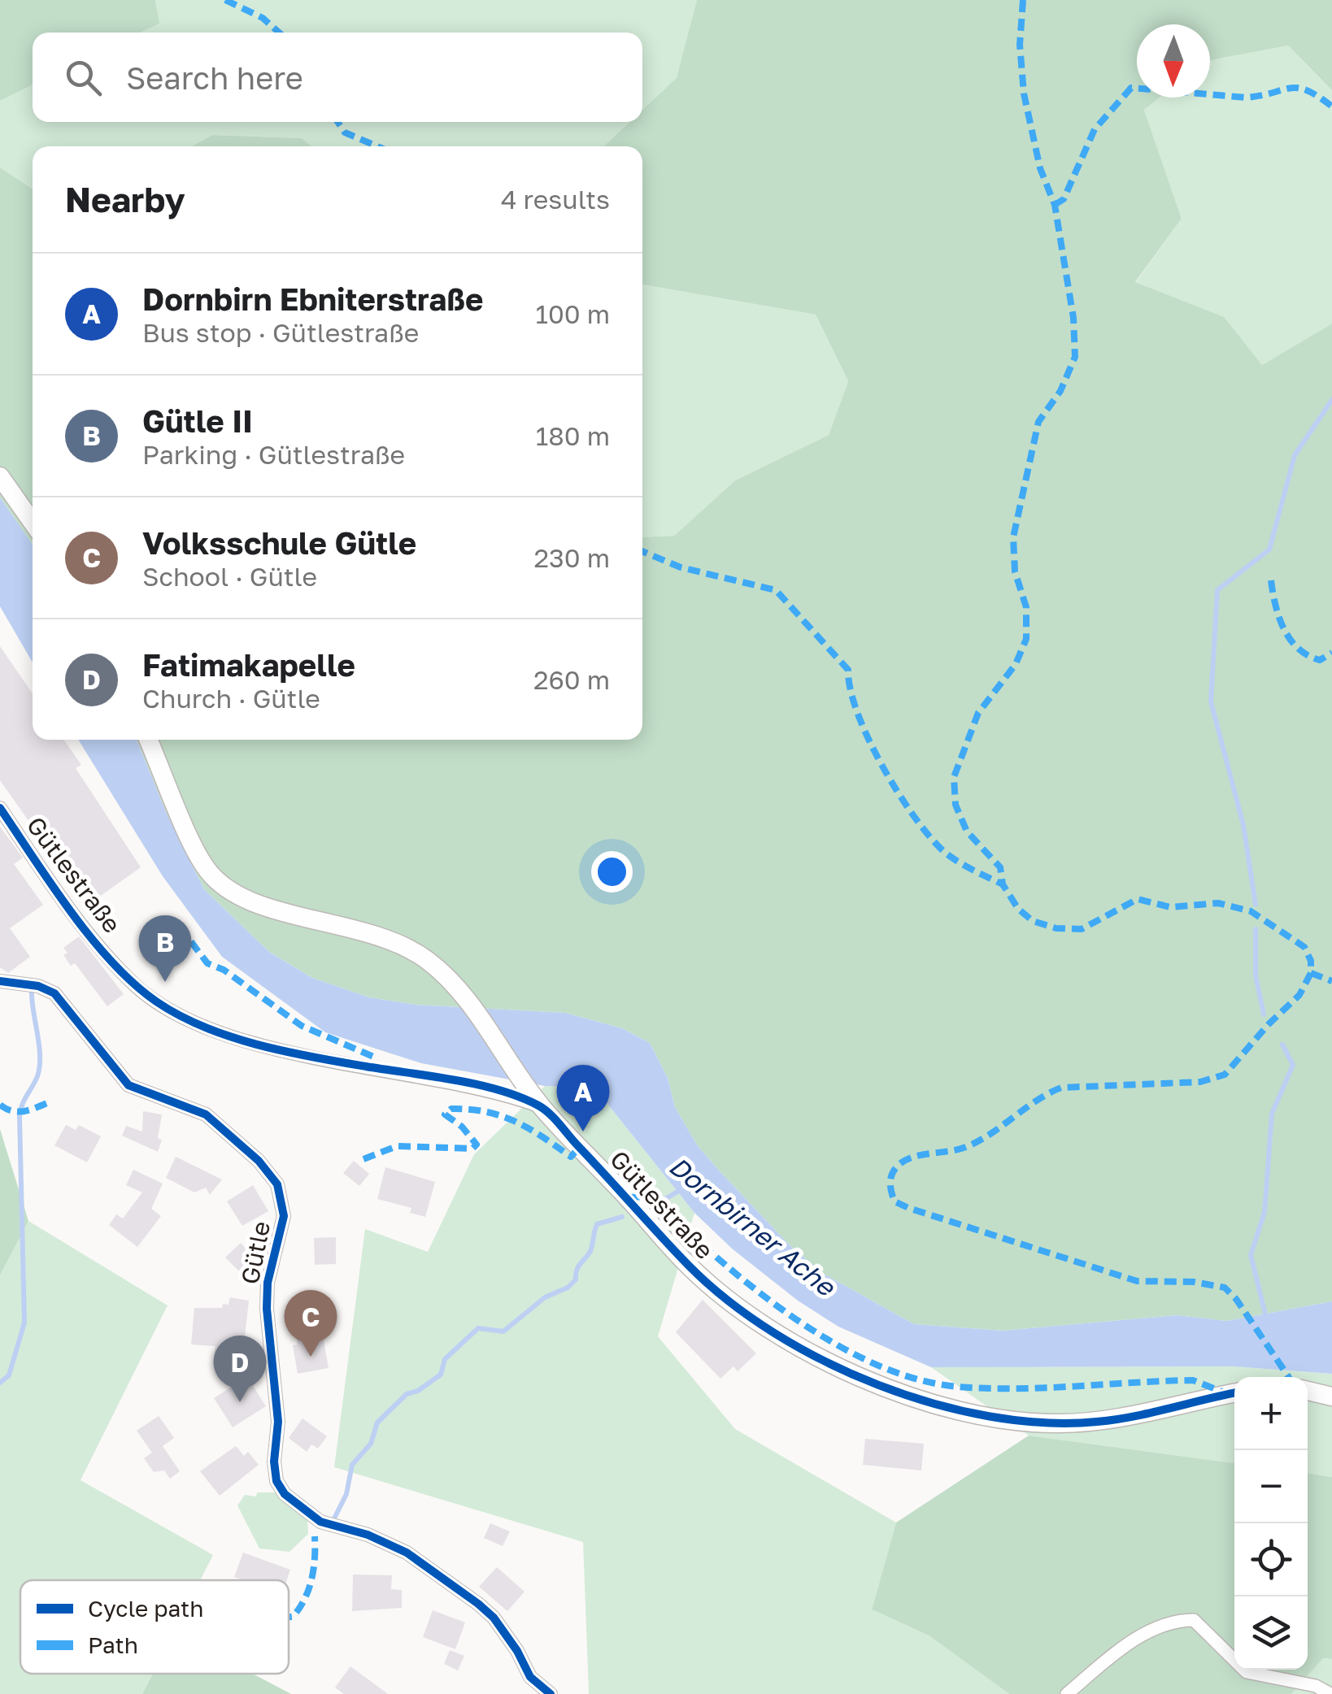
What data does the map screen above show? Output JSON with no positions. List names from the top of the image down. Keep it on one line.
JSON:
{"streets":{"street":["Gütlestraße","Gütle"]},"water":["Dornbirner Ache"],"legend":["Cycle path","Path"],"north":"bottom","page":{"search":"Search here","heading":["Nearby","4 results"],"list":[{"mark":"A","name":"Dornbirn Ebniterstraße","note":"Bus stop · Gütlestraße","value":"100 m"},{"mark":"B","name":"Gütle II","note":"Parking · Gütlestraße","value":"180 m"},{"mark":"C","name":"Volksschule Gütle","note":"School · Gütle","value":"230 m"},{"mark":"D","name":"Fatimakapelle","note":"Church · Gütle","value":"260 m"}],"pins":["B","A","C","D"],"map_buttons":["+","−"]}}
